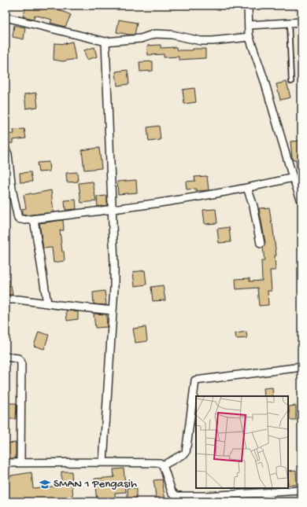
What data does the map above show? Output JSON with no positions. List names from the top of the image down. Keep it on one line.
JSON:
{"places":{"school or university":["SMAN 1 Pengasih"]}}
